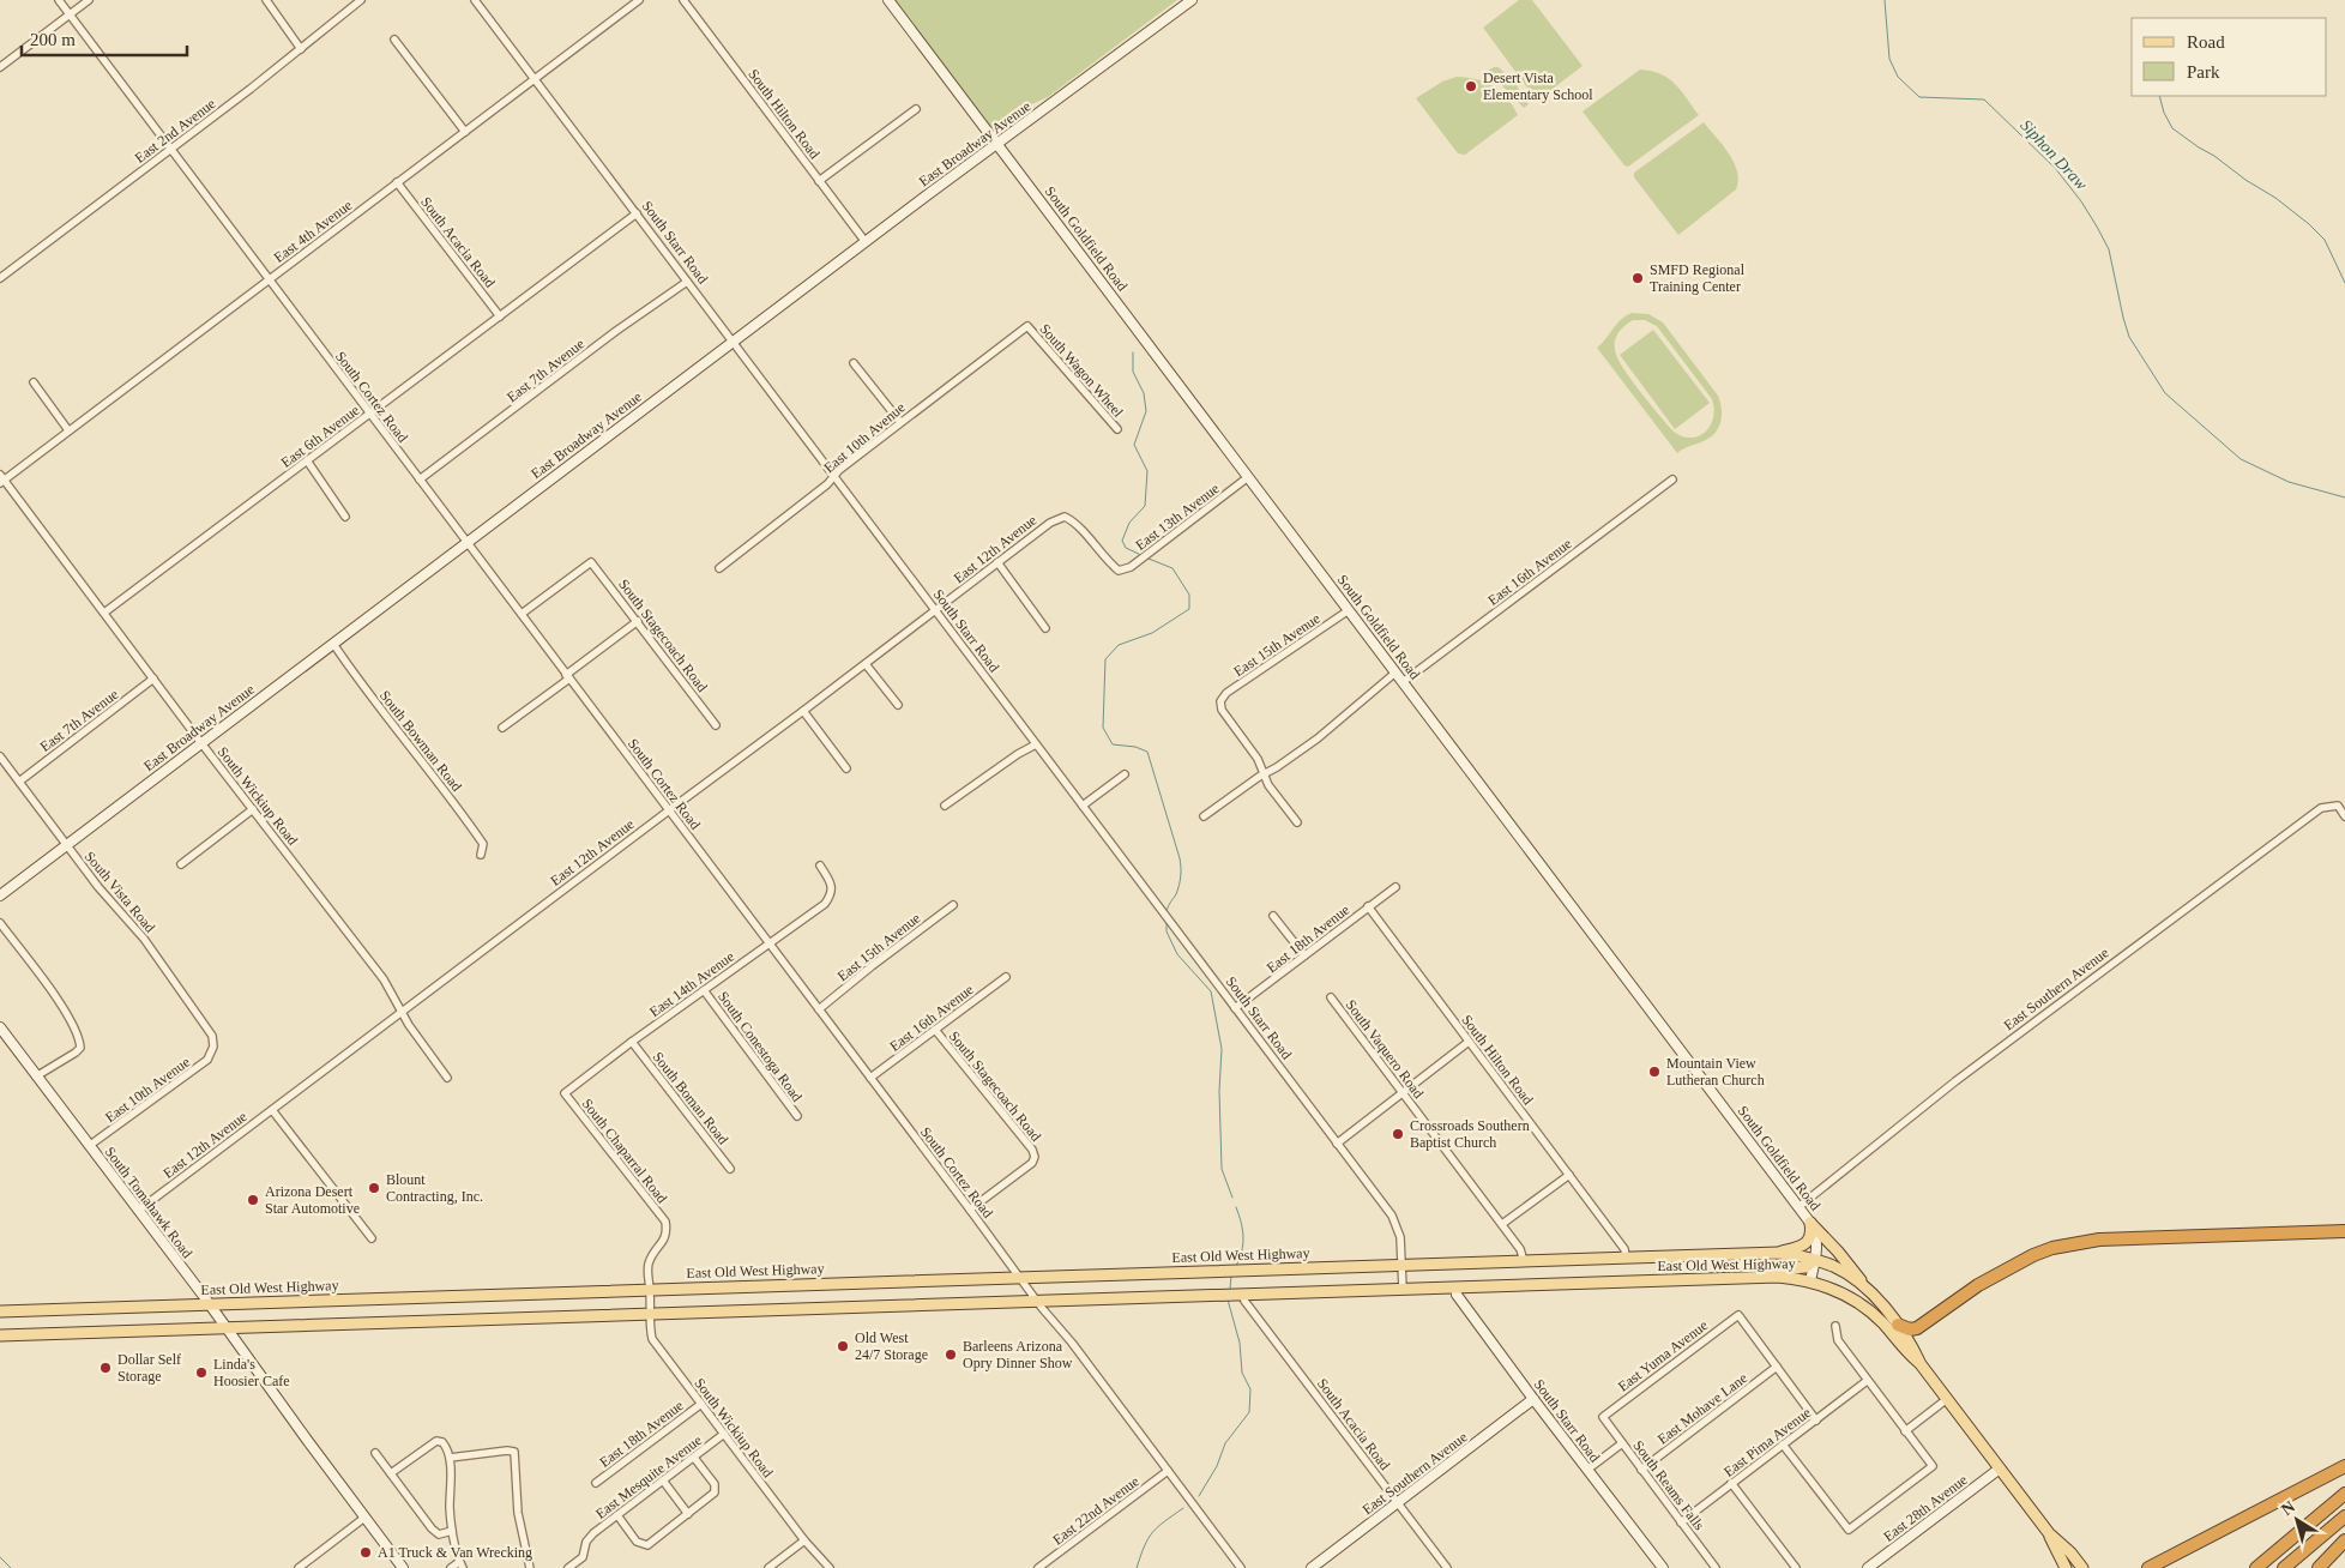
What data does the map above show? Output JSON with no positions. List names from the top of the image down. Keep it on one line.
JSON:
{"streets":{"main road":["East Broadway Avenue","South Goldfield Road","South Starr Road","East Southern Avenue","South Tomahawk Road","East Old West Highway","East 28th Avenue"],"street":["South Hilton Road","East 2nd Avenue","East 4th Avenue","South Acacia Road","East 7th Avenue","South Wagon Wheel","South Cortez Road","East 6th Avenue","East 10th Avenue","East 13th Avenue","East 12th Avenue","East 16th Avenue","South Stagecoach Road","East 15th Avenue","South Bowman Road","South Wickiup Road","South Vista Road","East 18th Avenue","East 14th Avenue","South Conestoga Road","South Vaquero Road","South Boman Road","South Chaparral Road","East Yuma Avenue","East Mohave Lane","East Pima Avenue","East Mesquite Avenue","South Reams Falls","East 22nd Avenue"]},"crossings":[["South Hilton Road","East Broadway Avenue"],["South Hilton Road","East 18th Avenue"],["South Hilton Road","East Old West Highway"],["East 2nd Avenue","South Cortez Road"],["East Broadway Avenue","South Goldfield Road"],["East Broadway Avenue","South Starr Road"],["East Broadway Avenue","South Cortez Road"],["East Broadway Avenue","South Bowman Road"],["East Broadway Avenue","South Wickiup Road"],["East Broadway Avenue","South Vista Road"],["East 4th Avenue","South Acacia Road"],["East 4th Avenue","South Starr Road"],["East 4th Avenue","South Cortez Road"],["East 4th Avenue","South Wickiup Road"],["South Goldfield Road","East 13th Avenue"],["South Goldfield Road","East 16th Avenue"],["South Goldfield Road","East 15th Avenue"],["South Goldfield Road","East Southern Avenue"],["South Goldfield Road","East Old West Highway"],["South Acacia Road","East 6th Avenue"],["South Acacia Road","East Southern Avenue"],["South Acacia Road","East Old West Highway"],["South Starr Road","East 7th Avenue"],["South Starr Road","East 6th Avenue"],["South Starr Road","East 10th Avenue"],["South Starr Road","East 12th Avenue"],["South Starr Road","East 18th Avenue"],["South Starr Road","East Southern Avenue"],["South Starr Road","East Old West Highway"],["East 7th Avenue","South Cortez Road"],["East 7th Avenue","South Wickiup Road"],["East 7th Avenue","South Vista Road"],["South Wagon Wheel","East 10th Avenue"],["South Cortez Road","East 6th Avenue"],["South Cortez Road","East 12th Avenue"],["South Cortez Road","East 16th Avenue"],["South Cortez Road","South Stagecoach Road"],["South Cortez Road","East 15th Avenue"],["South Cortez Road","East 14th Avenue"],["South Cortez Road","East Old West Highway"],["South Cortez Road","East 22nd Avenue"],["East 6th Avenue","South Wickiup Road"],["East 10th Avenue","South Vista Road"],["East 10th Avenue","South Tomahawk Road"],["East 13th Avenue","East 12th Avenue"],["East 12th Avenue","South Wickiup Road"],["East 12th Avenue","South Tomahawk Road"],["East 16th Avenue","South Stagecoach Road"],["South Wickiup Road","East 18th Avenue"],["South Wickiup Road","South Chaparral Road"],["South Wickiup Road","East Old West Highway"],["South Wickiup Road","East Mesquite Avenue"],["East 14th Avenue","South Conestoga Road"],["East 14th Avenue","South Boman Road"],["East 14th Avenue","South Chaparral Road"],["South Vaquero Road","East Old West Highway"],["South Chaparral Road","East Old West Highway"],["South Tomahawk Road","East Old West Highway"],["East Yuma Avenue","East Mohave Lane"],["East Yuma Avenue","South Reams Falls"],["East Mohave Lane","South Reams Falls"],["East Pima Avenue","South Reams Falls"]],"water":["Siphon Draw"],"places":["Desert Vista Elementary School","SMFD Regional Training Center","Mountain View Lutheran Church","Crossroads Southern Baptist Church","Blount Contracting, Inc.","Arizona Desert Star Automotive","Old West 24/7 Storage","Barleens Arizona Opry Dinner Show","Dollar Self Storage","Linda's Hoosier Cafe","A1 Truck & Van Wrecking"],"legend":["Road","Park"],"scale_bar":"200 m","north":"top left"}
